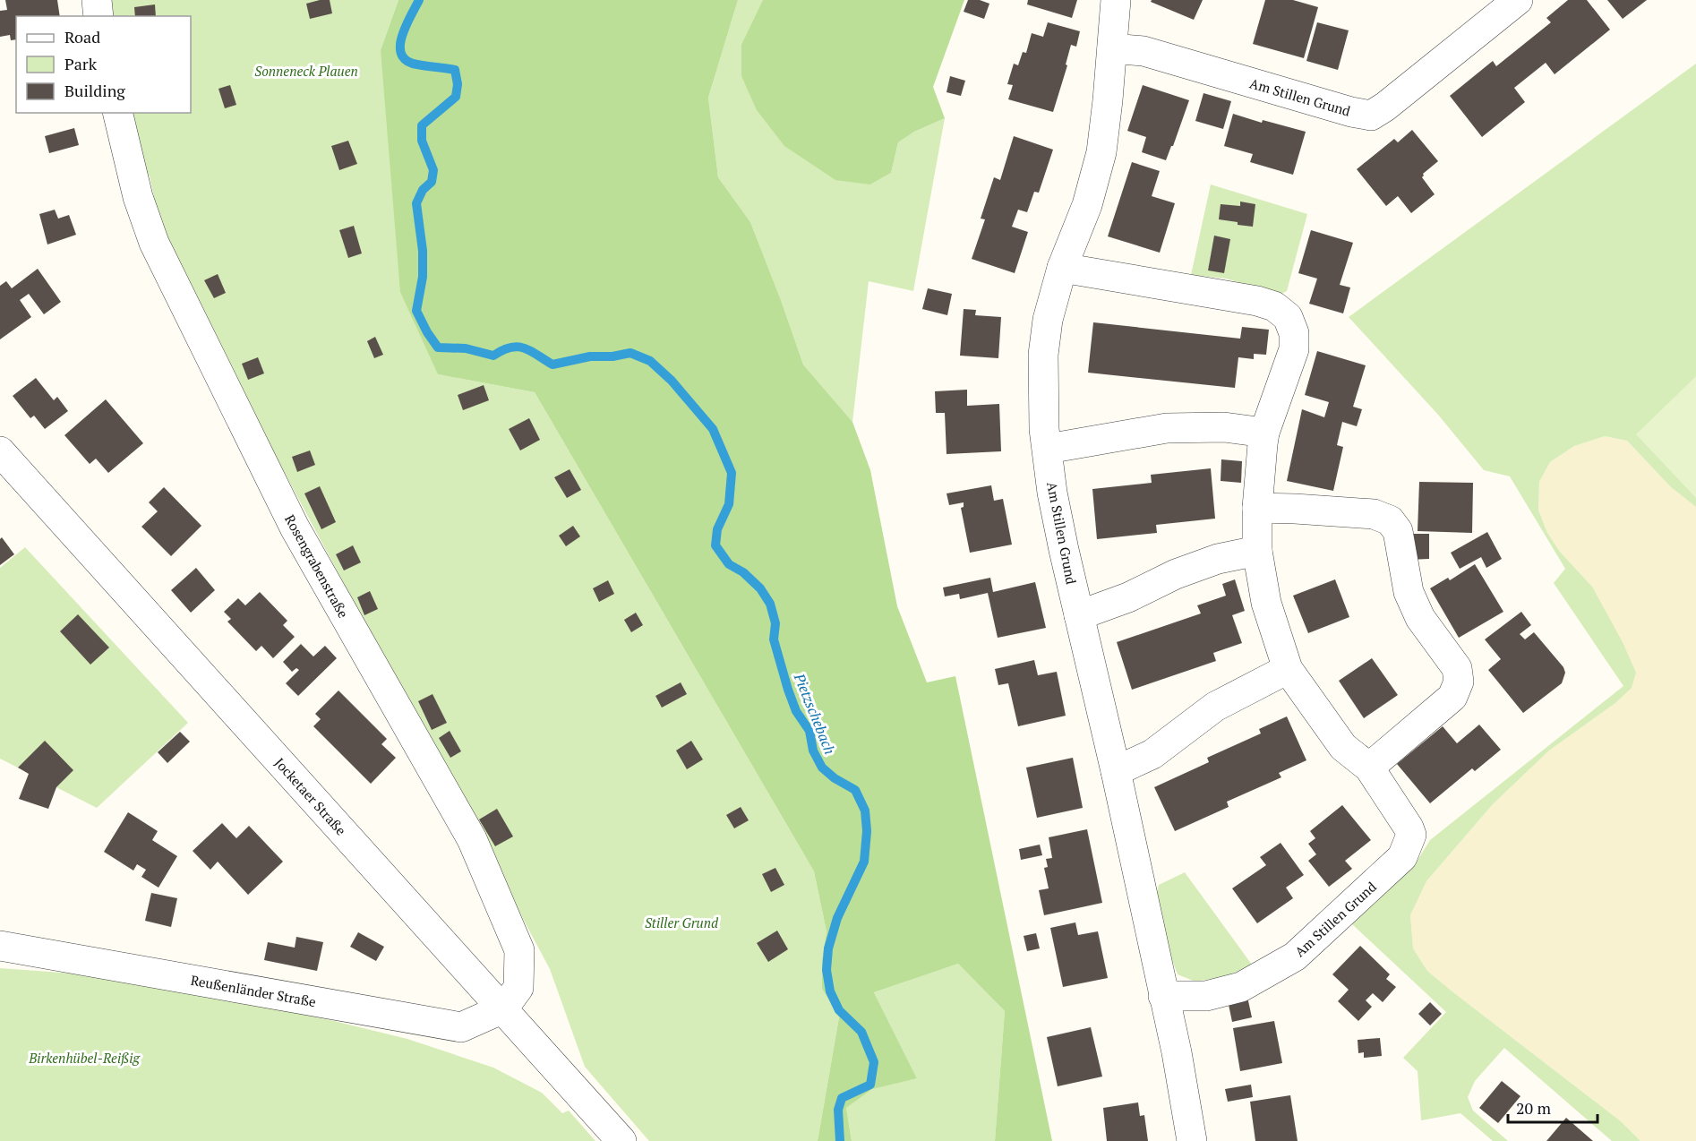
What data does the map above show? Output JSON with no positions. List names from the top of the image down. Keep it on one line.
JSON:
{"streets":{"street":["Am Stillen Grund","Rosengrabenstraße","Jocketaer Straße","Reußenländer Straße"]},"crossings":[["Rosengrabenstraße","Jocketaer Straße"],["Rosengrabenstraße","Reußenländer Straße"],["Jocketaer Straße","Reußenländer Straße"]],"water":["Pietzschebach"],"parks":["Sonneneck Plauen","Stiller Grund","Birkenhübel-Reißig"],"legend":["Road","Park","Building"],"scale_bar":"20 m"}
